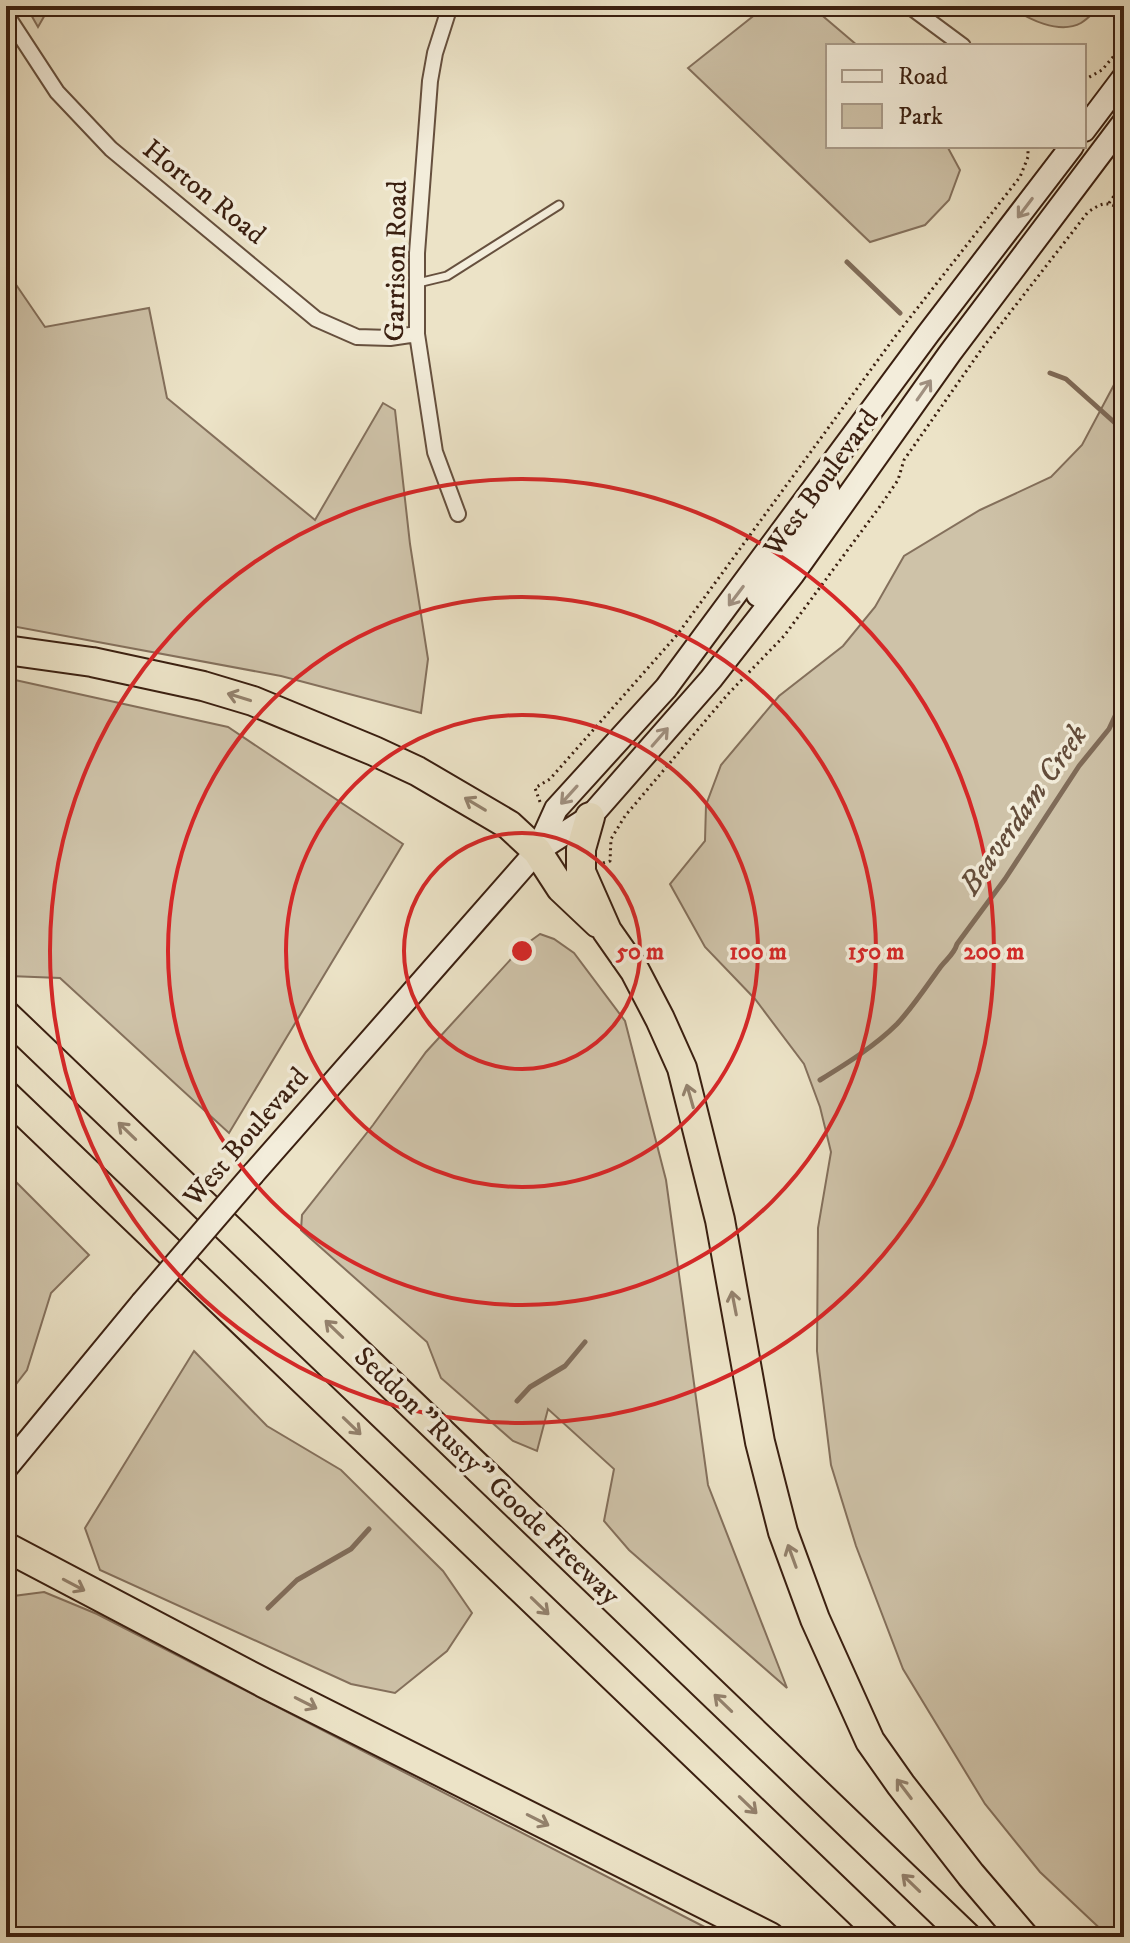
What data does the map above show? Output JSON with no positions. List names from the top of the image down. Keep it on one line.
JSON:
{"streets":{"highway":["Seddon \"Rusty\" Goode Freeway"],"street":["Horton Road","Garrison Road","West Boulevard"]},"crossings":[["Horton Road","Garrison Road"]],"water":["Beaverdam Creek"],"legend":["Road","Park"],"rings":["50 m","100 m","150 m","200 m"]}
